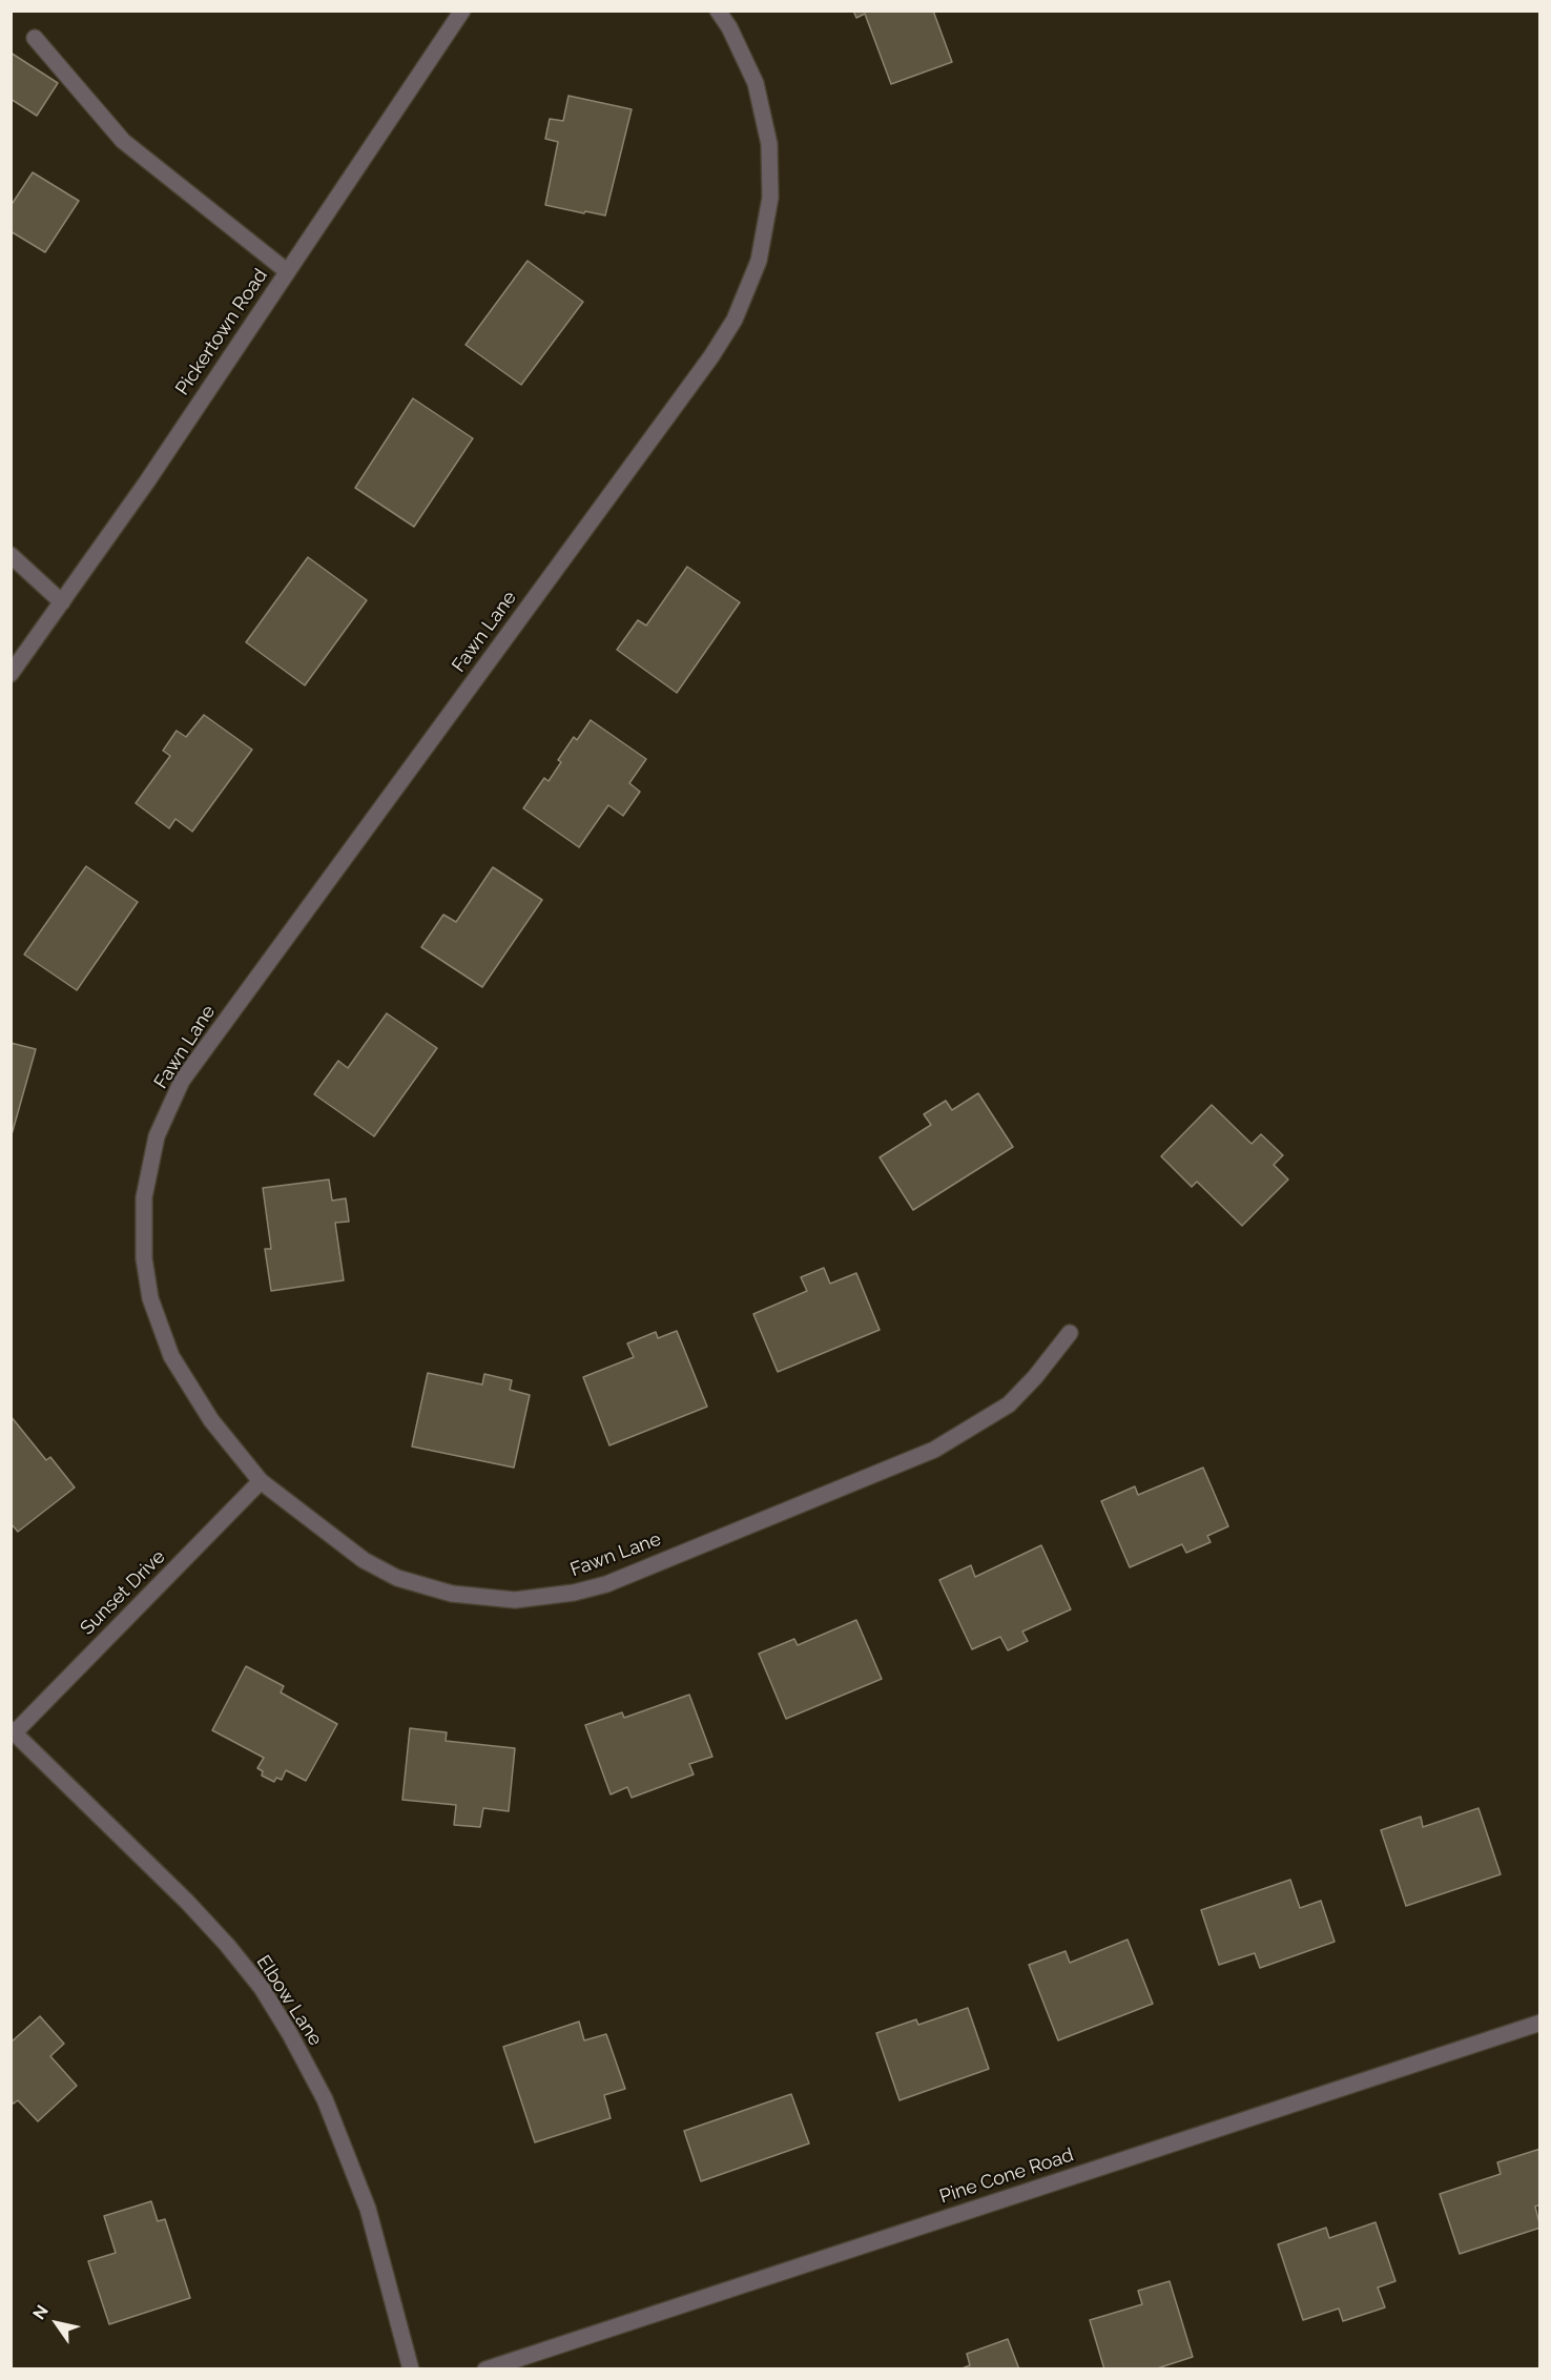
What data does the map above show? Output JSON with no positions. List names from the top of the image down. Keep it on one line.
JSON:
{"streets":{"street":["Pickertown Road","Fawn Lane","Sunset Drive","Elbow Lane","Pine Cone Road"]},"crossings":[["Fawn Lane","Sunset Drive"],["Sunset Drive","Elbow Lane"]],"north":"top left"}
